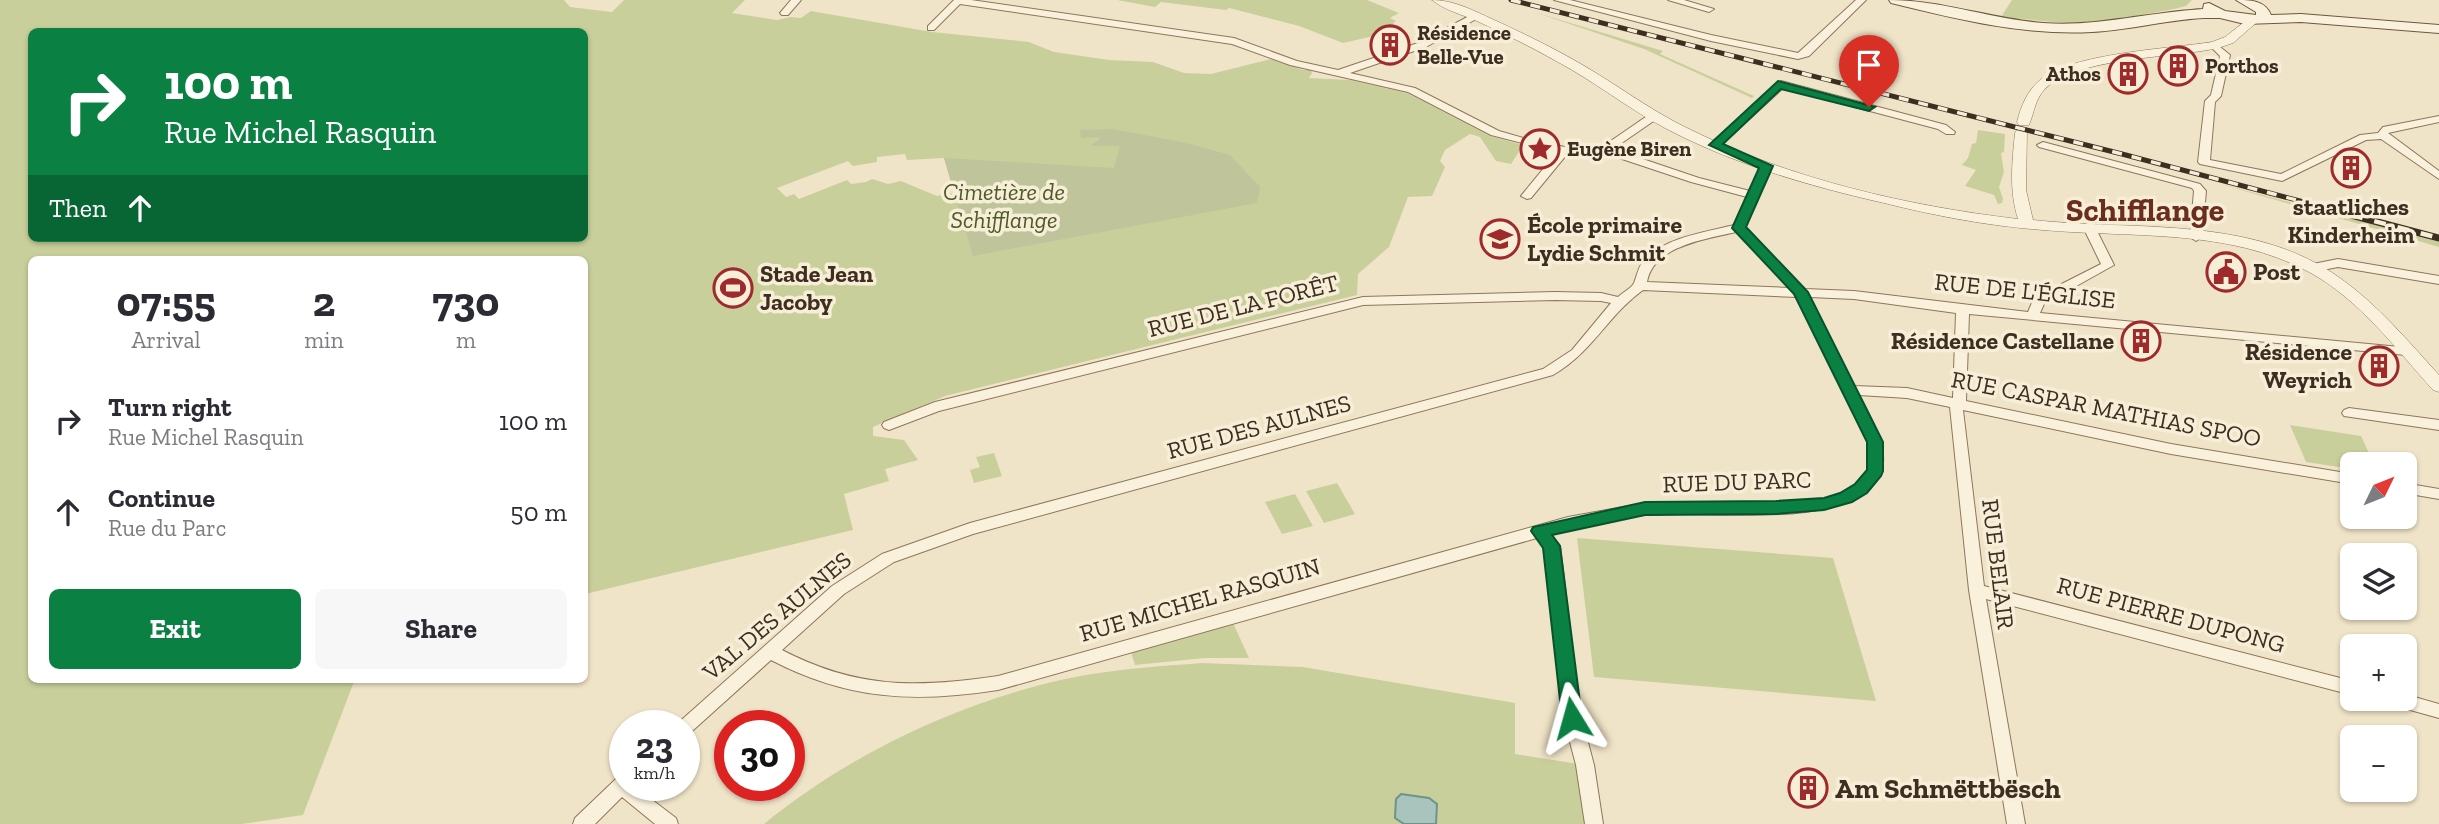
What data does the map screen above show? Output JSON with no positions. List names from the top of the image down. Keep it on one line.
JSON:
{"streets":{"street":["RUE DE L'ÉGLISE","RUE DE LA FORÊT","RUE CASPAR MATHIAS SPOO","RUE DES AULNES","RUE DU PARC","RUE BELAIR","RUE MICHEL RASQUIN","RUE PIERRE DUPONG","VAL DES AULNES"]},"crossings":[["RUE DE L'ÉGLISE","RUE DES AULNES"],["RUE DE L'ÉGLISE","RUE DU PARC"],["RUE DE L'ÉGLISE","RUE BELAIR"],["RUE DE LA FORÊT","RUE DES AULNES"],["RUE CASPAR MATHIAS SPOO","RUE DU PARC"],["RUE CASPAR MATHIAS SPOO","RUE BELAIR"],["RUE DES AULNES","VAL DES AULNES"],["RUE DU PARC","RUE MICHEL RASQUIN"],["RUE BELAIR","RUE PIERRE DUPONG"],["RUE MICHEL RASQUIN","VAL DES AULNES"]],"districts":["Schifflange"],"parks":["Cimetière de Schifflange"],"places":{"building":["Résidence Belle-Vue","Porthos","Athos","staatliches Kinderheim","Résidence Castellane","Résidence Weyrich","Am Schmëttbësch"],"place":["Eugène Biren"],"school or university":["École primaire Lydie Schmit"],"public building":["Post"],"sports":["Stade Jean Jacoby"]},"north":"top right","page":{"turn":["100 m","Rue Michel Rasquin"],"then":"Then","eta":["07:55","Arrival","2","min","730","m"],"list":[{"name":"Turn right","note":"Rue Michel Rasquin","value":"100 m"},{"name":"Continue","note":"Rue du Parc","value":"50 m"}],"map_buttons":["+","−"],"buttons":["Exit","Share"],"speed":"23 km/h","limit":"30"}}
